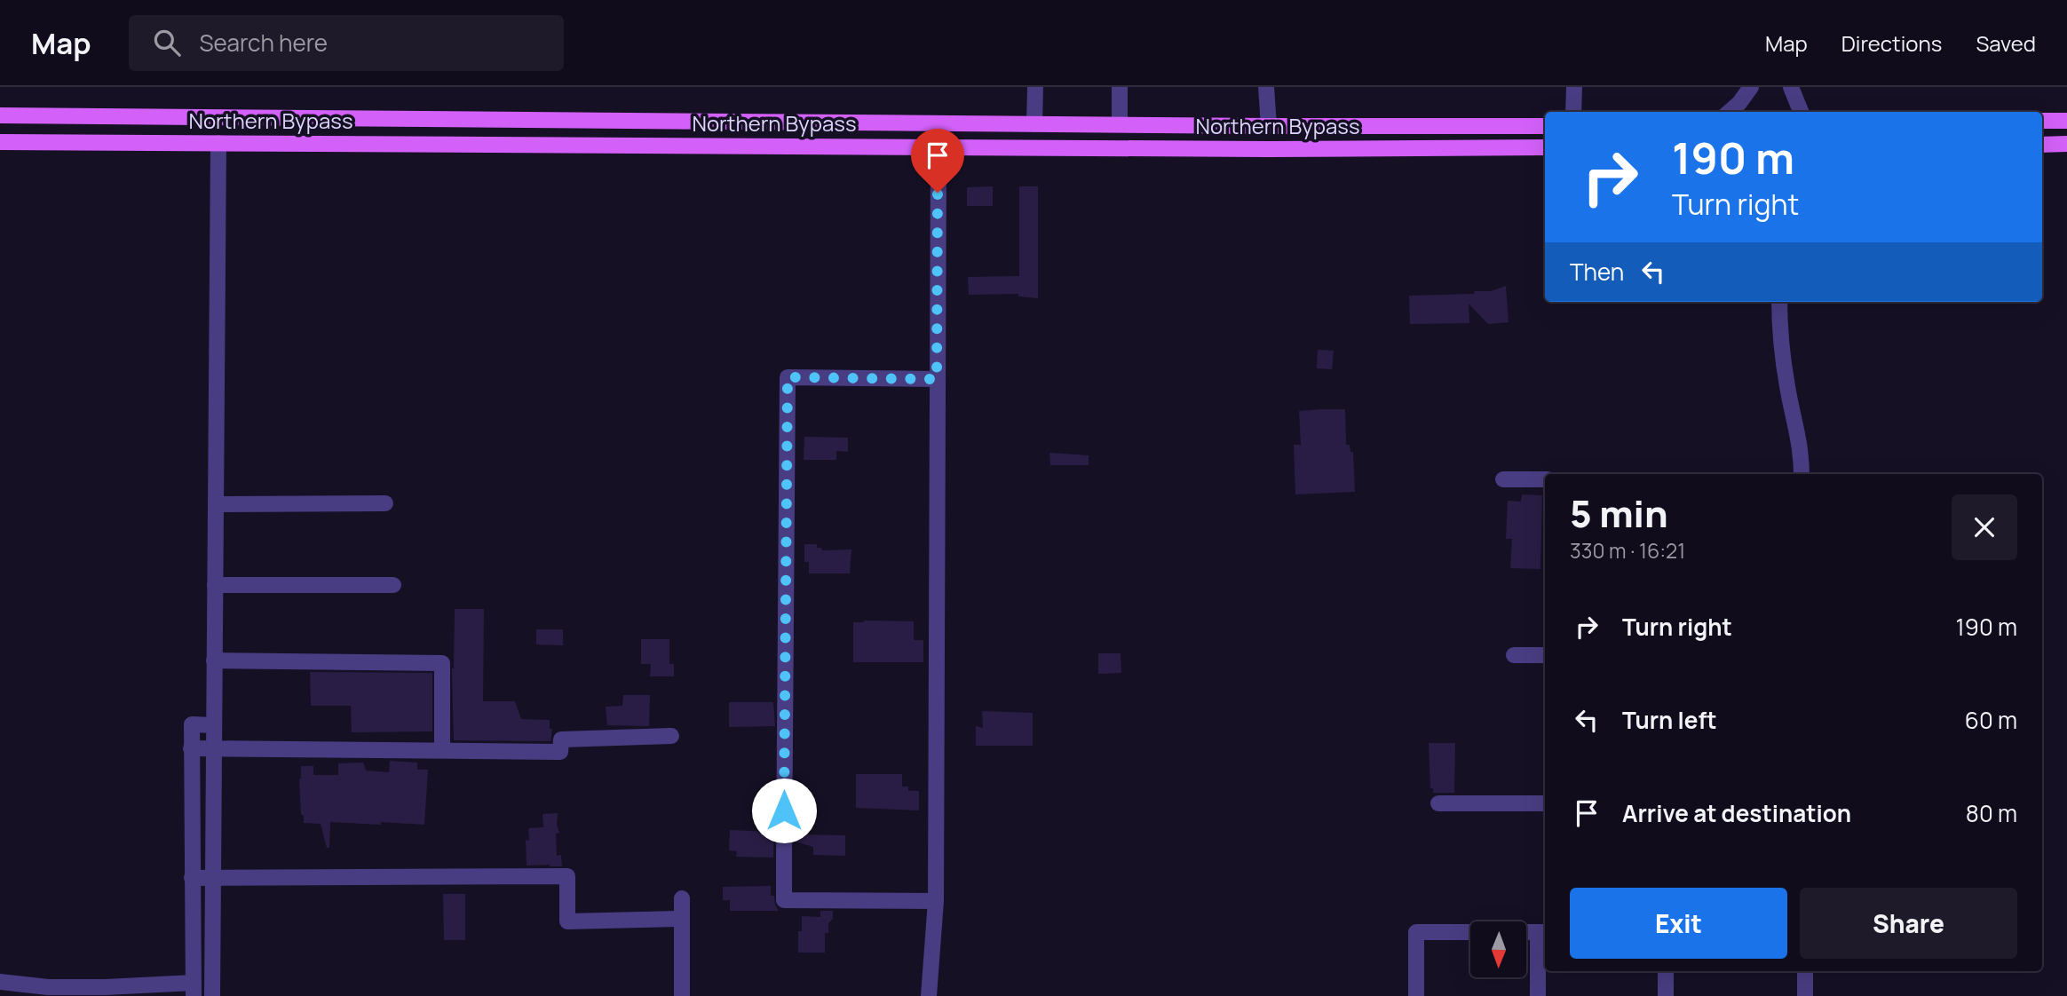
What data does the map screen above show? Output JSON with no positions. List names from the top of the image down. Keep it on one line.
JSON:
{"streets":{"main road":["Northern Bypass"]},"north":"bottom","page":{"header":"Map","search":"Search here","nav":["Map","Directions","Saved"],"turn":["190 m","Turn right"],"then":"Then","heading":["5 min","330 m · 16:21"],"list":[{"name":"Turn right","value":"190 m"},{"name":"Turn left","value":"60 m"},{"name":"Arrive at destination","value":"80 m"}],"buttons":["Exit","Share"]}}
